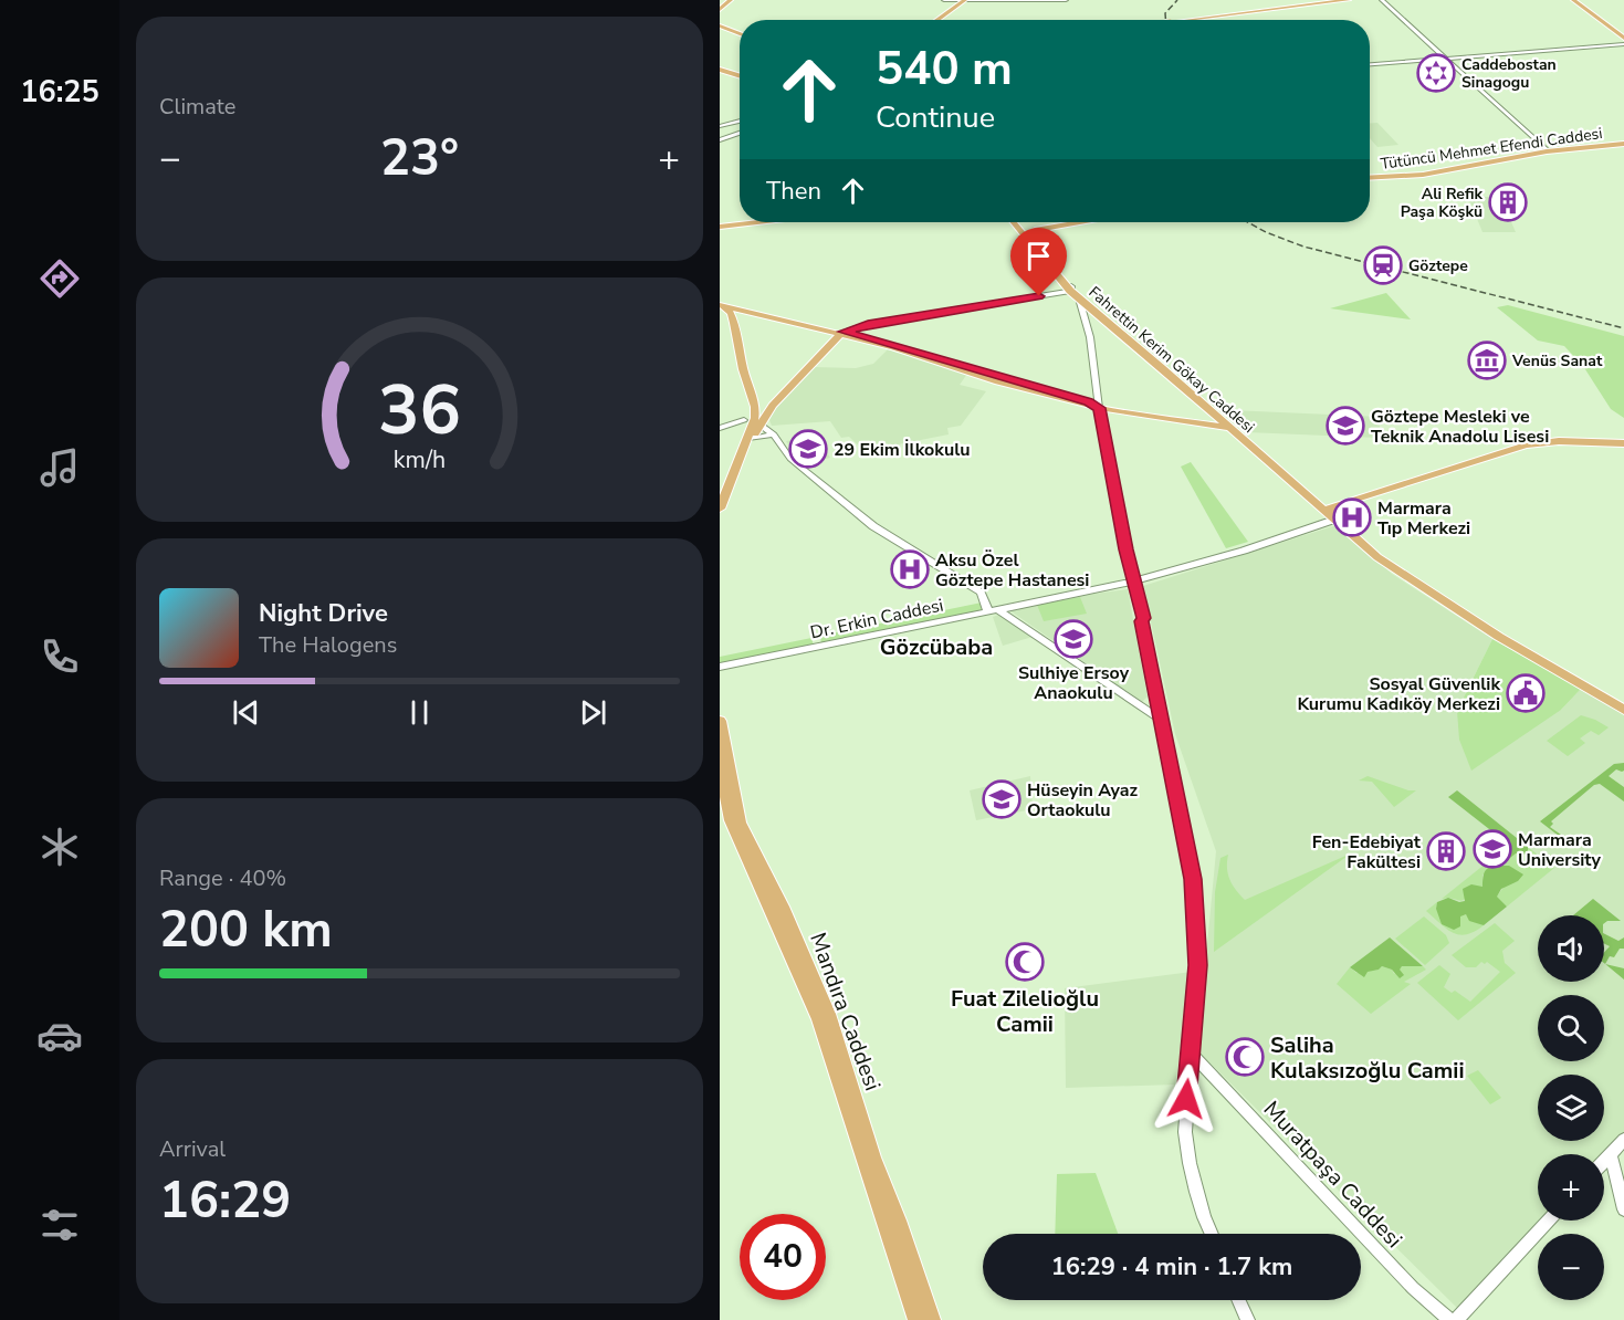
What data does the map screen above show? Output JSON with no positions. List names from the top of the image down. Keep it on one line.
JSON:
{"streets":{"main road":["Tütüncü Mehmet Efendi Caddesi","Fahrettin Kerim Gökay Caddesi","Mandıra Caddesi"],"street":["Dr. Erkin Caddesi","Muratpaşa Caddesi"]},"crossings":[["Fahrettin Kerim Gökay Caddesi","Dr. Erkin Caddesi"]],"districts":["Gözcübaba"],"places":{"synagogue":["Caddebostan Sinagogu"],"building":["Ali Refik Paşa Köşkü","Fen-Edebiyat Fakültesi"],"station":["Göztepe"],"museum":["Venüs Sanat"],"school or university":["Göztepe Mesleki ve Teknik Anadolu Lisesi","29 Ekim İlkokulu","Sulhiye Ersoy Anaokulu","Hüseyin Ayaz Ortaokulu","Marmara University"],"hospital":["Marmara Tıp Merkezi","Aksu Özel Göztepe Hastanesi"],"public building":["Sosyal Güvenlik Kurumu Kadıköy Merkezi"],"mosque":["Fuat Zilelioğlu Camii","Saliha Kulaksızoğlu Camii"]},"page":{"tabs":"16:25","tile":["Climate",["Range · 40%","200 km"],["Arrival","16:29"]],"turn":["540 m","Continue"],"heat":["−","23°","+"],"then":"Then","song":["Night Drive","The Halogens"],"map_buttons":["+","−"],"limit":"40","trip":"16:29 · 4 min · 1.7 km","gauge":["36","km/h"]}}
